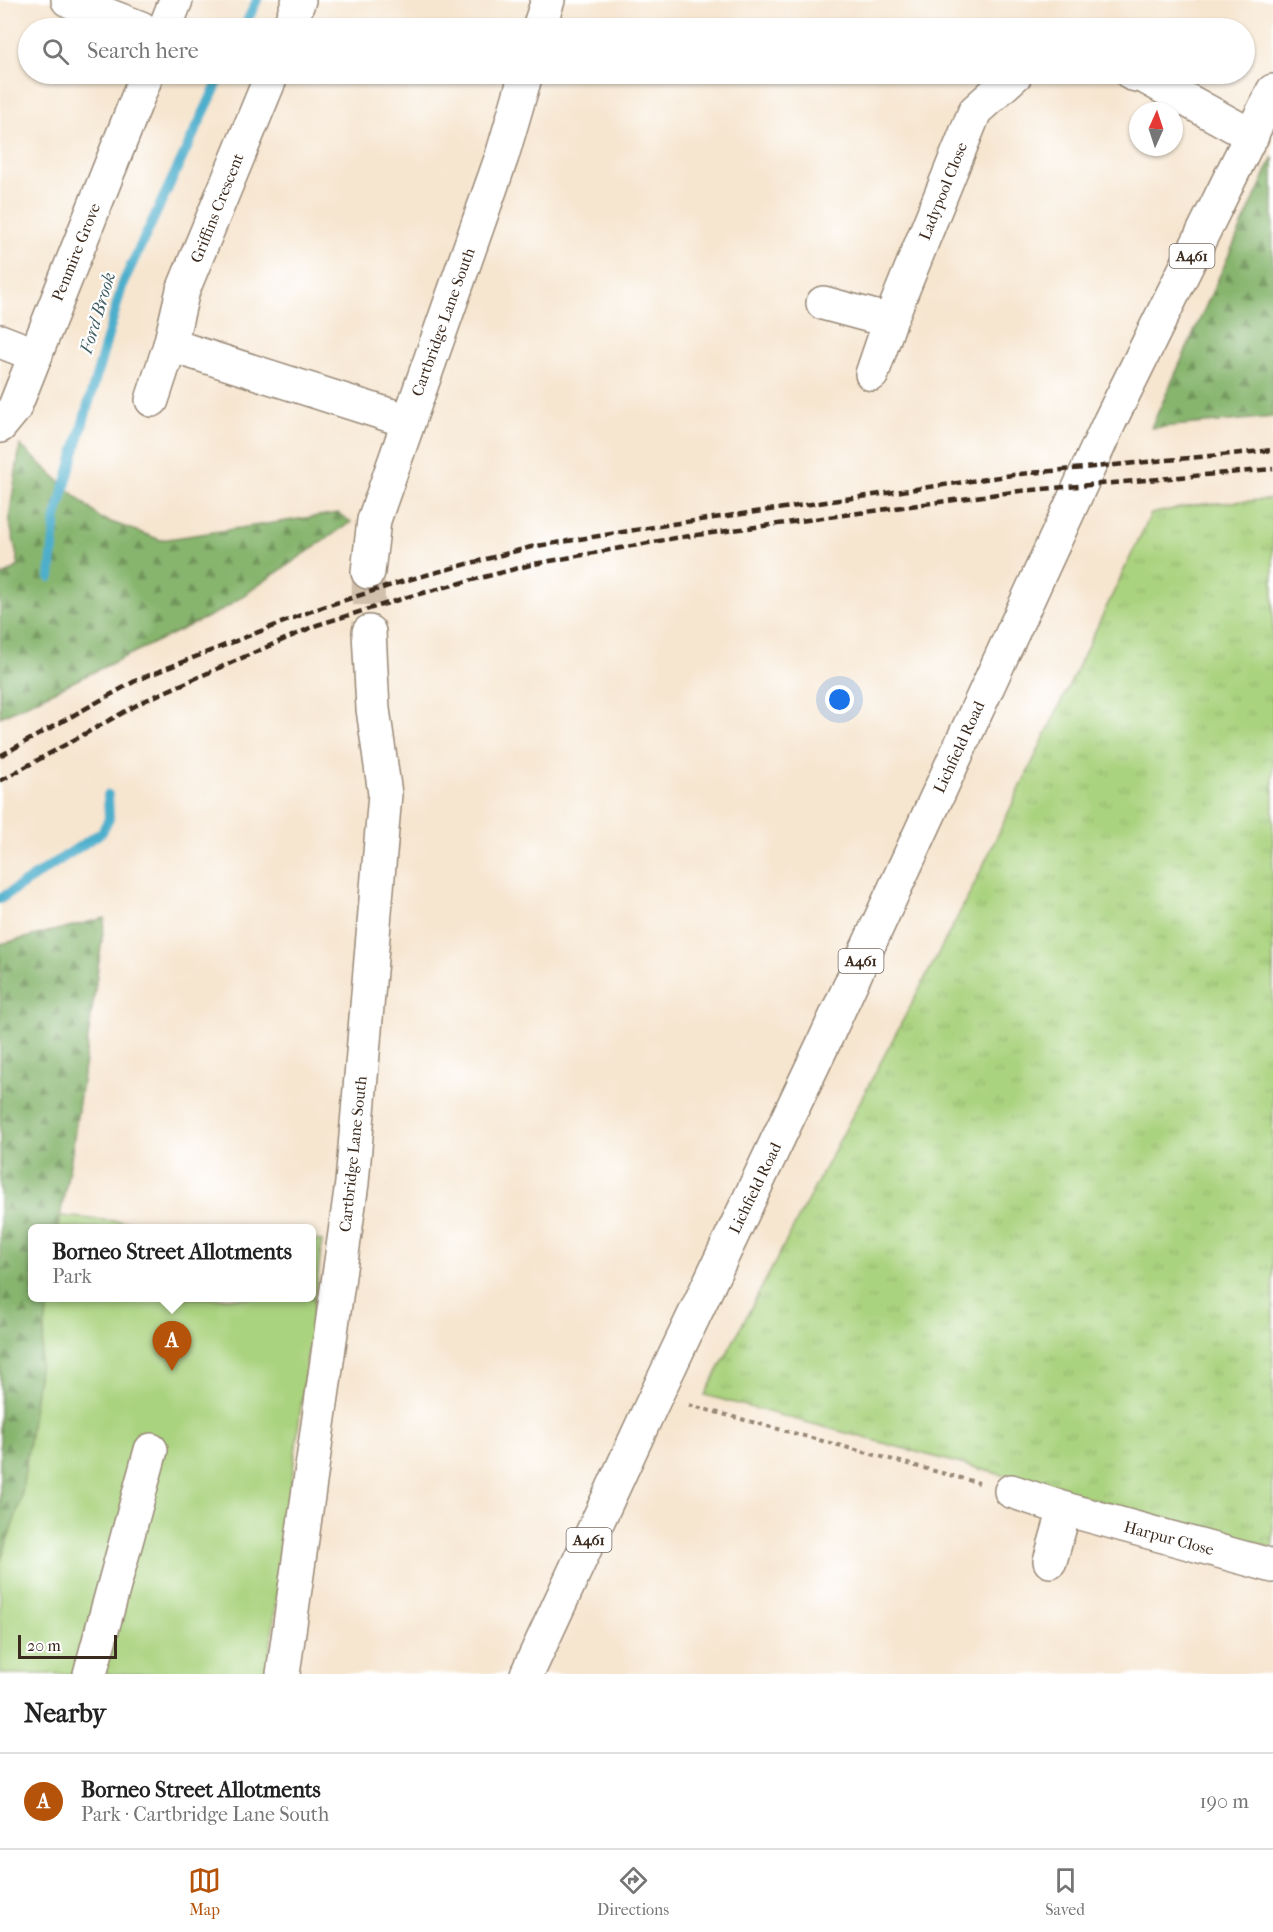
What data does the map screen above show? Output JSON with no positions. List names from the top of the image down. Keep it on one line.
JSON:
{"streets":{"main road":["Ladypool Close","Griffins Crescent","Penmire Grove","A461","Cartbridge Lane South","Lichfield Road","Harpur Close"]},"water":["Ford Brook"],"scale_bar":"20 m","north":"top","page":{"search":"Search here","popup":["Borneo Street Allotments","Park"],"pins":"A","scale":"20 m","heading":"Nearby","list":[{"mark":"A","name":"Borneo Street Allotments","note":"Park · Cartbridge Lane South","value":"190 m"}],"nav":["Map","Directions","Saved"]}}
